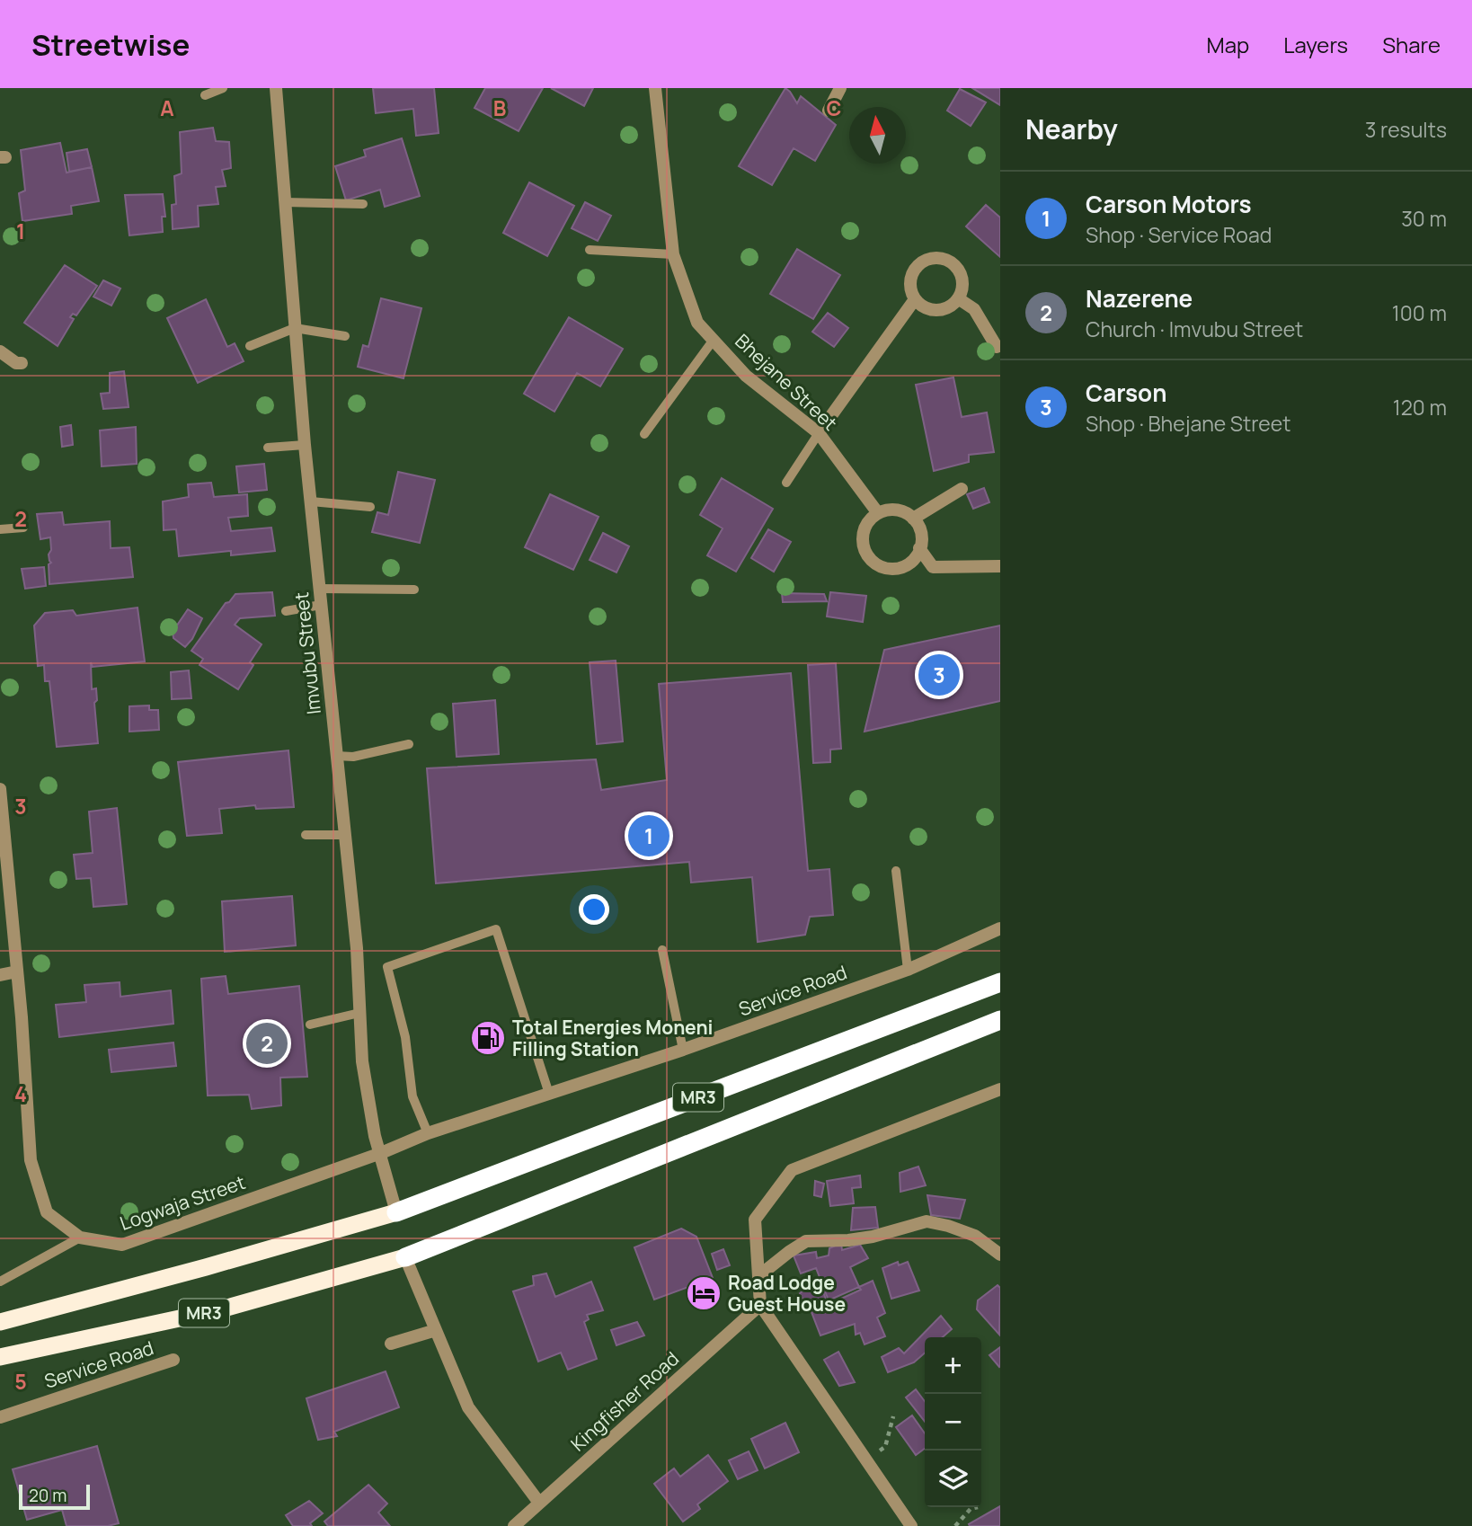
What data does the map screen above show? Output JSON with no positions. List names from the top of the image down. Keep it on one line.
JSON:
{"streets":{"highway":["MR3"],"street":["Bhejane Street","Imvubu Street","Service Road","Logwaja Street","Kingfisher Road"]},"crossings":[["Imvubu Street","Service Road"],["Imvubu Street","MR3"],["Imvubu Street","Logwaja Street"],["Service Road","Logwaja Street"]],"places":{"fuel station":["Total Energies Moneni Filling Station"],"hotel":["Road Lodge Guest House"]},"scale_bar":"20 m","north":"top","page":{"header":"Streetwise","nav":["Map","Layers","Share"],"heading":["Nearby","3 results"],"list":[{"mark":"1","name":"Carson Motors","note":"Shop · Service Road","value":"30 m"},{"mark":"2","name":"Nazerene","note":"Church · Imvubu Street","value":"100 m"},{"mark":"3","name":"Carson","note":"Shop · Bhejane Street","value":"120 m"}],"pins":["3","1","2"],"map_buttons":["+","−"],"scale":"20 m"},"grid":{"columns":["A","B","C"],"rows":["1","2","3","4","5"]}}
